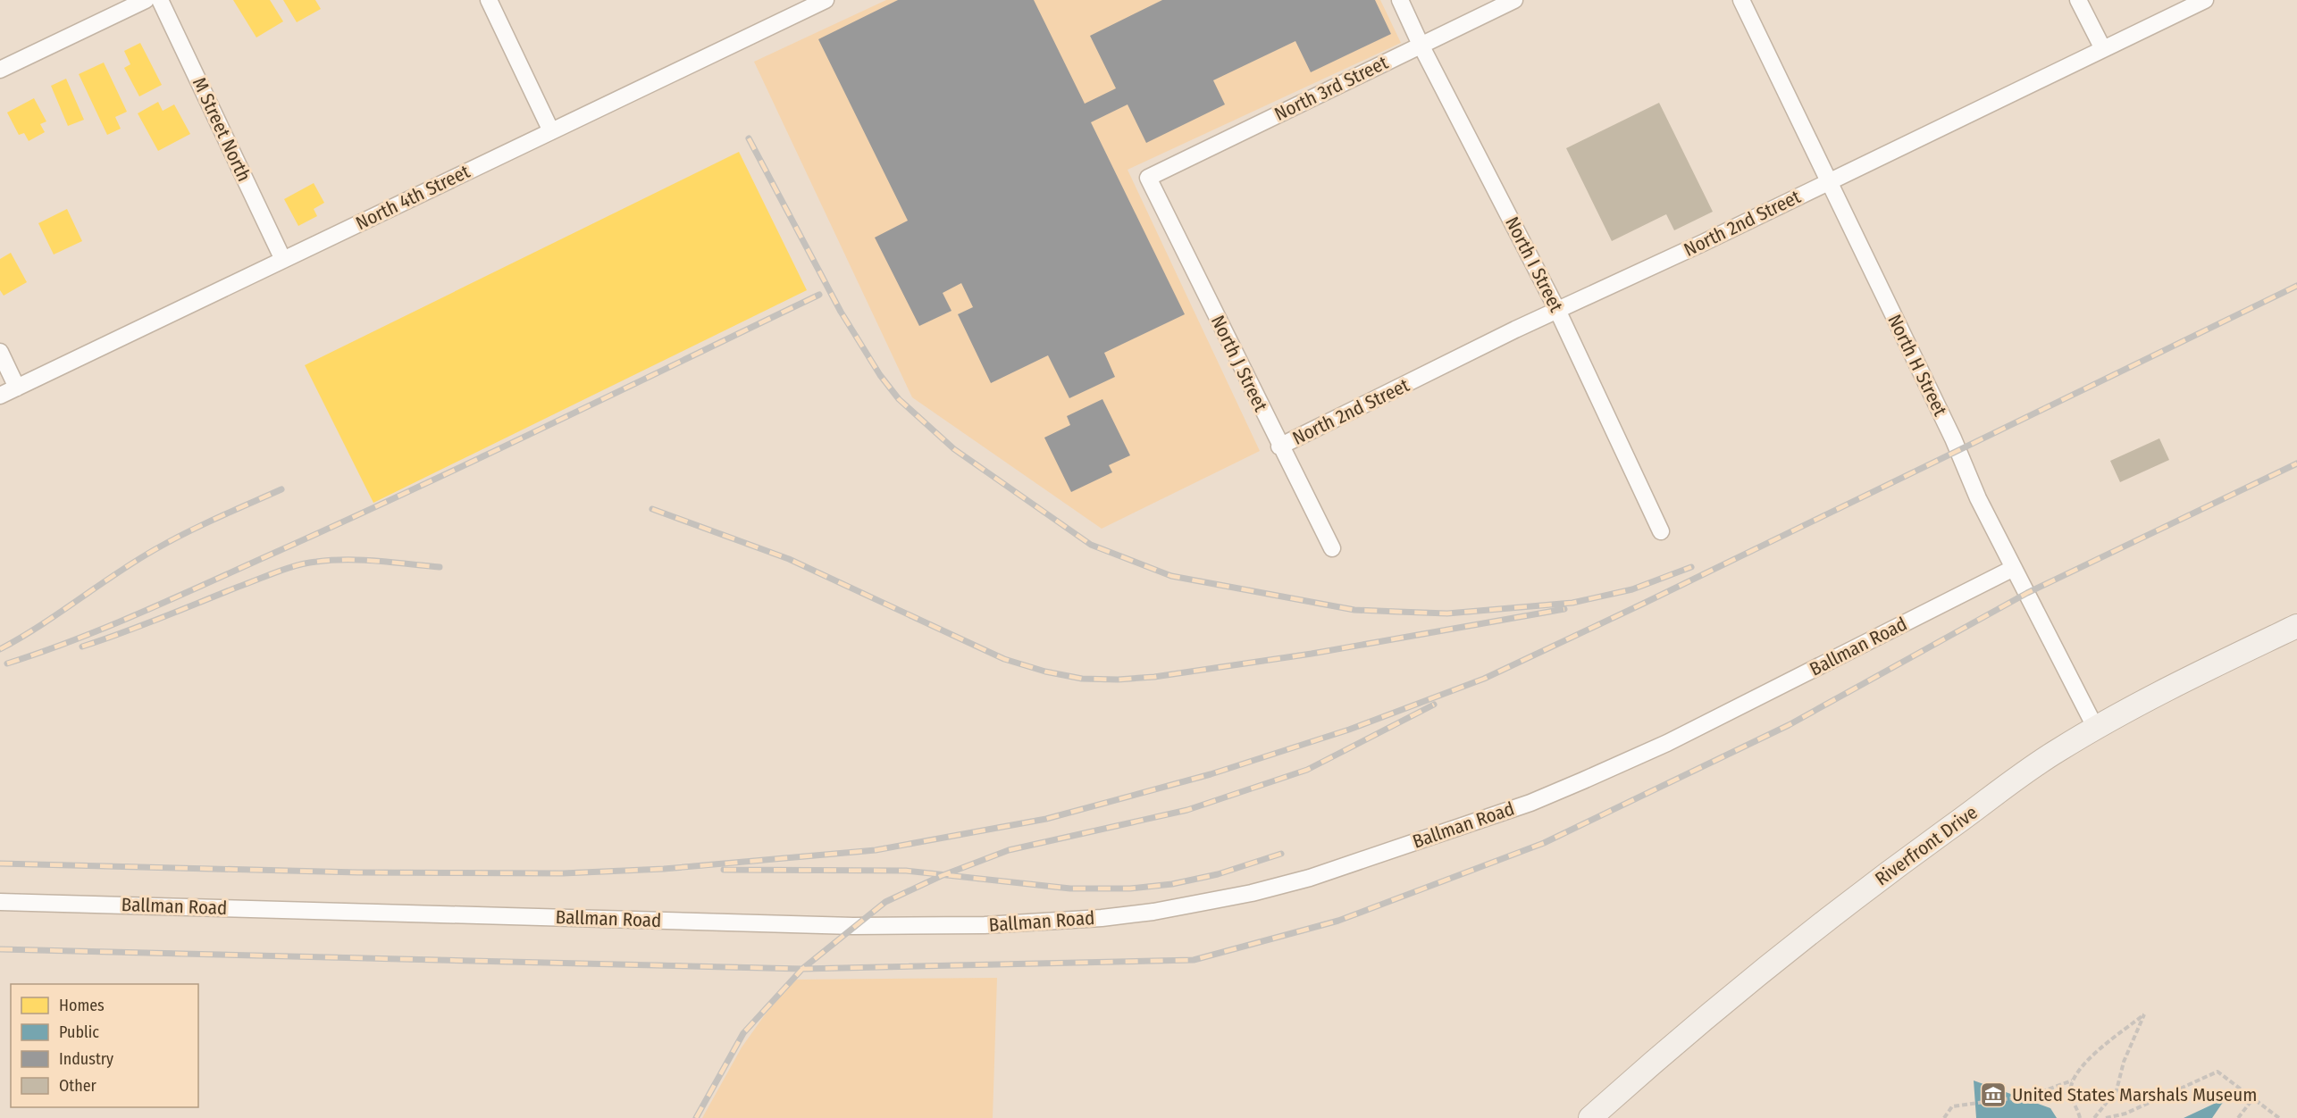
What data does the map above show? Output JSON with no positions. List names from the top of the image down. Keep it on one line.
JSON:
{"streets":{"street":["North 3rd Street","M Street North","North 4th Street","North 2nd Street","North I Street","North J Street","North H Street","Ballman Road","Riverfront Drive"]},"crossings":[["North 3rd Street","North I Street"],["North 3rd Street","North J Street"],["M Street North","North 4th Street"],["North 2nd Street","North I Street"],["North 2nd Street","North J Street"],["North 2nd Street","North H Street"],["North H Street","Ballman Road"],["North H Street","Riverfront Drive"]],"places":{"museum":["United States Marshals Museum"]},"legend":["Homes","Public","Industry","Other"]}
